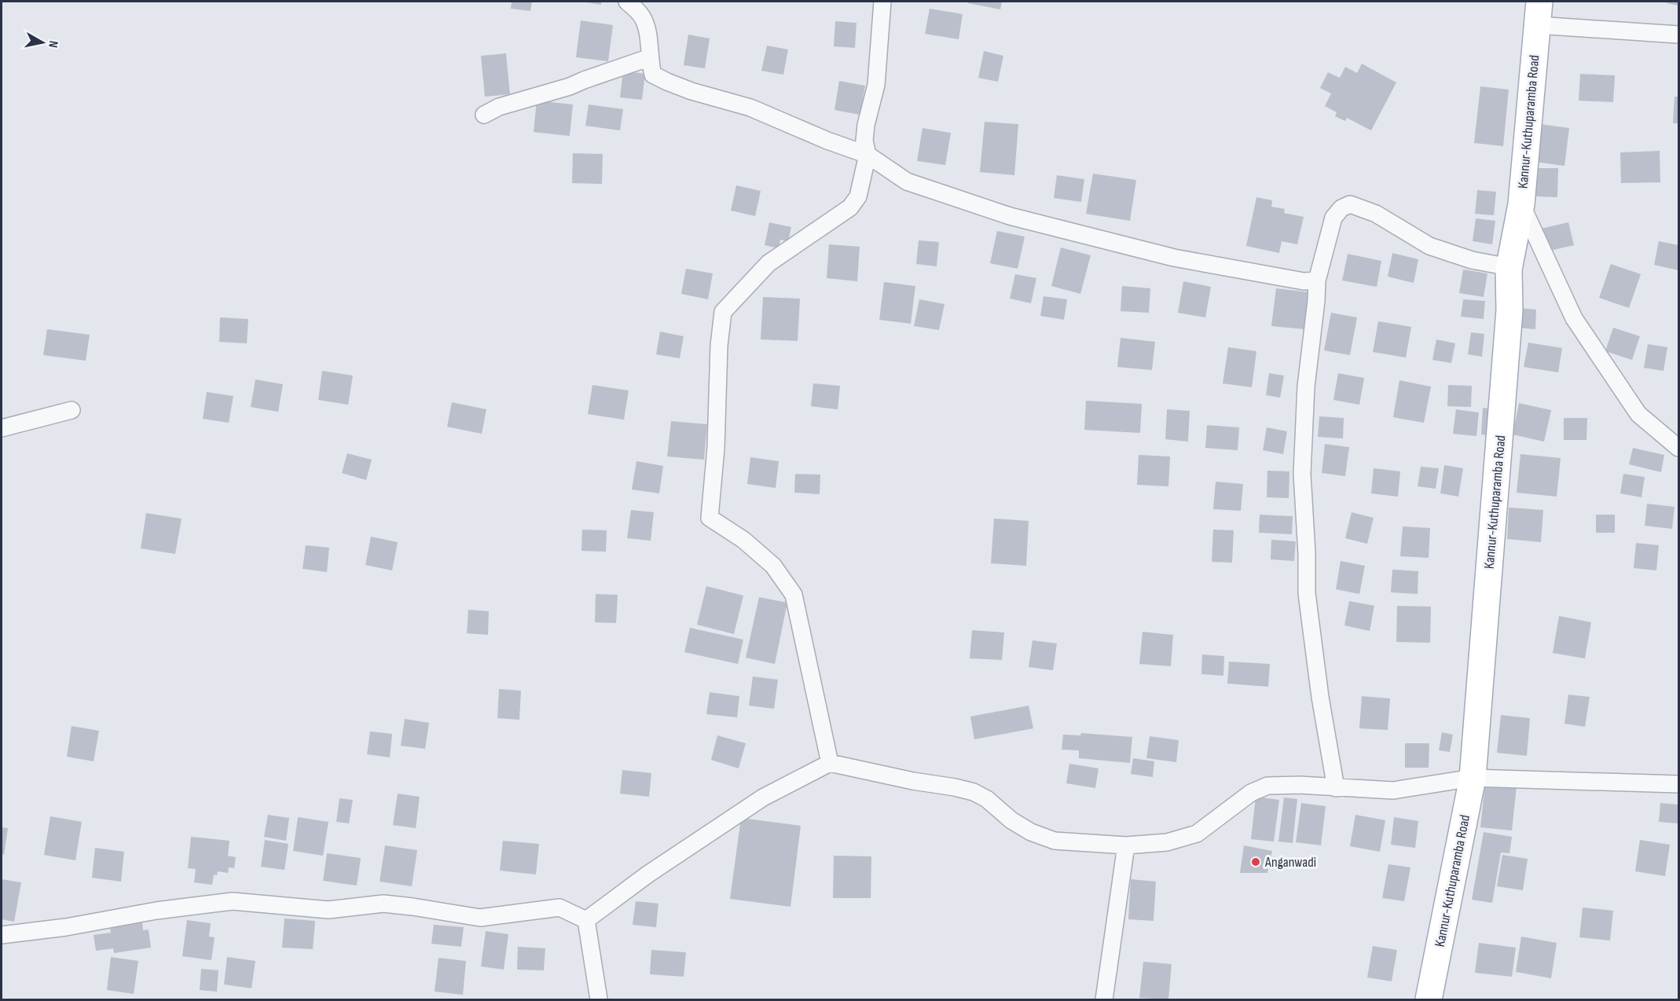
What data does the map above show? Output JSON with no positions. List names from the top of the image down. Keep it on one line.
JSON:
{"streets":{"main road":["Kannur-Kuthuparamba Road"]},"places":["Anganwadi"],"north":"right"}
